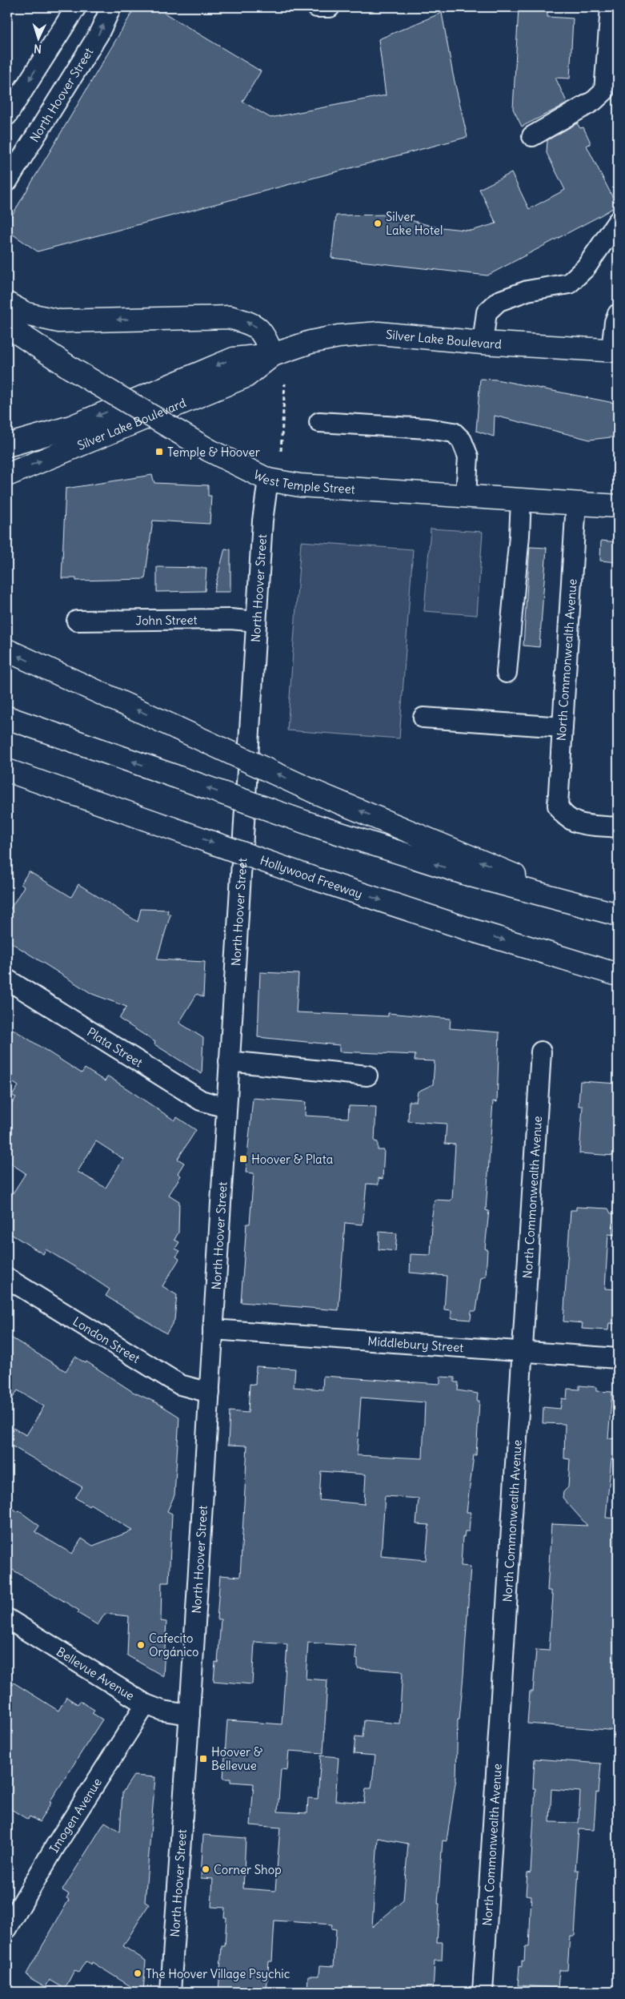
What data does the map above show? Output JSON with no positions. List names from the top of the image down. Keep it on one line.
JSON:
{"streets":{"main road":["Silver Lake Boulevard","West Temple Street","Hollywood Freeway"],"street":["North Hoover Street","John Street","North Commonwealth Avenue","Plata Street","London Street","Middlebury Street","Bellevue Avenue","Imogen Avenue"]},"crossings":[["North Hoover Street","West Temple Street"],["North Hoover Street","John Street"],["North Hoover Street","Plata Street"],["North Hoover Street","London Street"],["North Hoover Street","Middlebury Street"],["North Hoover Street","Bellevue Avenue"],["West Temple Street","North Commonwealth Avenue"],["North Commonwealth Avenue","Middlebury Street"],["Bellevue Avenue","Imogen Avenue"]],"places":{"other":["Silver Lake Hotel","Cafecito Orgánico","Corner Shop","The Hoover Village Psychic"],"transit":["Temple & Hoover","Hoover & Plata","Hoover & Bellevue"]},"north":"bottom"}
